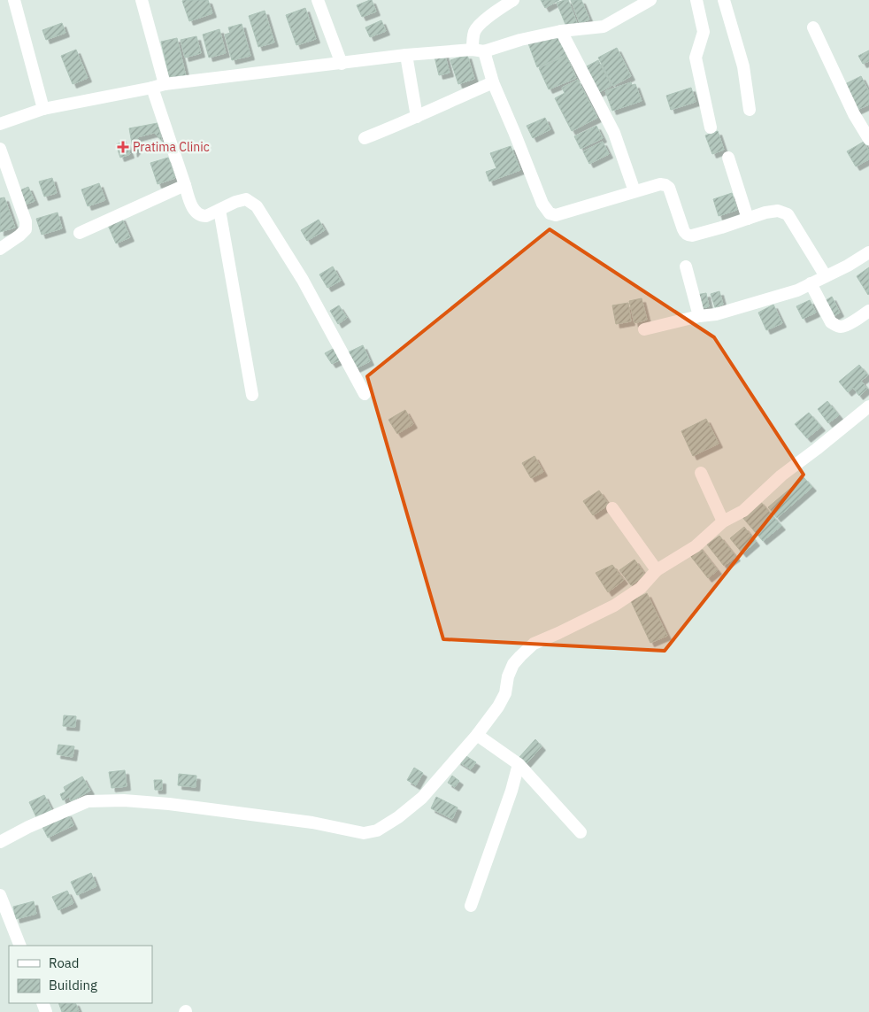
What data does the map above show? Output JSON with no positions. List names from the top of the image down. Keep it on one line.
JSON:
{"places":{"health":["Pratima Clinic"]},"legend":["Road","Building"]}
